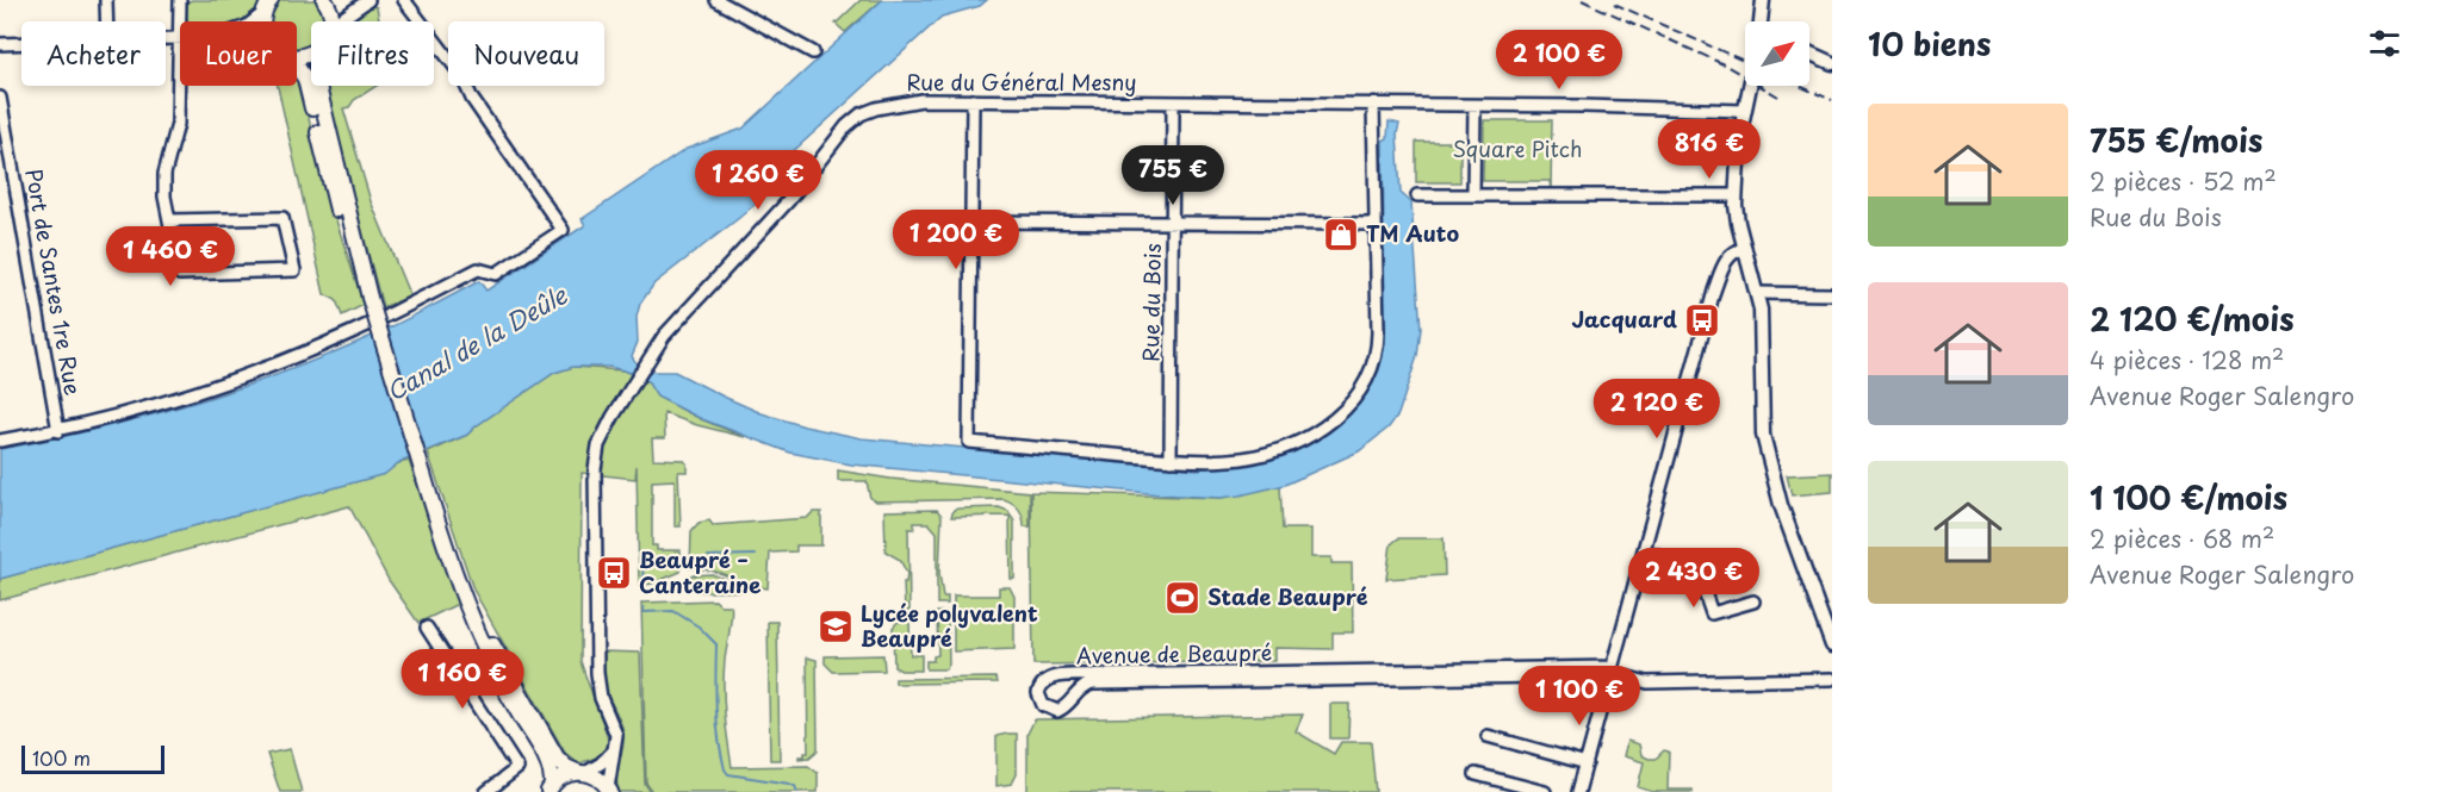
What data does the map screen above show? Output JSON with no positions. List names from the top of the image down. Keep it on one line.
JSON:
{"streets":{"street":["Rue du Général Mesny","Port de Santes 1re Rue","Rue du Bois","Avenue de Beaupré"]},"crossings":[["Rue du Général Mesny","Rue du Bois"]],"water":["Canal de la Deûle"],"parks":["Square Pitch"],"places":{"shop":["TM Auto"],"bus stop":["Jacquard","Beaupré – Canteraine"],"sports":["Stade Beaupré"],"school or university":["Lycée polyvalent Beaupré"]},"scale_bar":"100 m","north":"top right","page":{"heading":"10 biens","chip":["Acheter","Louer","Filtres","Nouveau"],"price":["2 100 €","816 €","755 €","1 260 €","1 200 €","1 460 €","2 120 €","2 430 €","1 160 €","1 100 €"],"list":[{"name":"755 €/mois","note":"2 pièces · 52 m² · Rue du Bois"},{"name":"2 120 €/mois","note":"4 pièces · 128 m² · Avenue Roger Salengro"},{"name":"1 100 €/mois","note":"2 pièces · 68 m² · Avenue Roger Salengro"}],"scale":"100 m"}}
